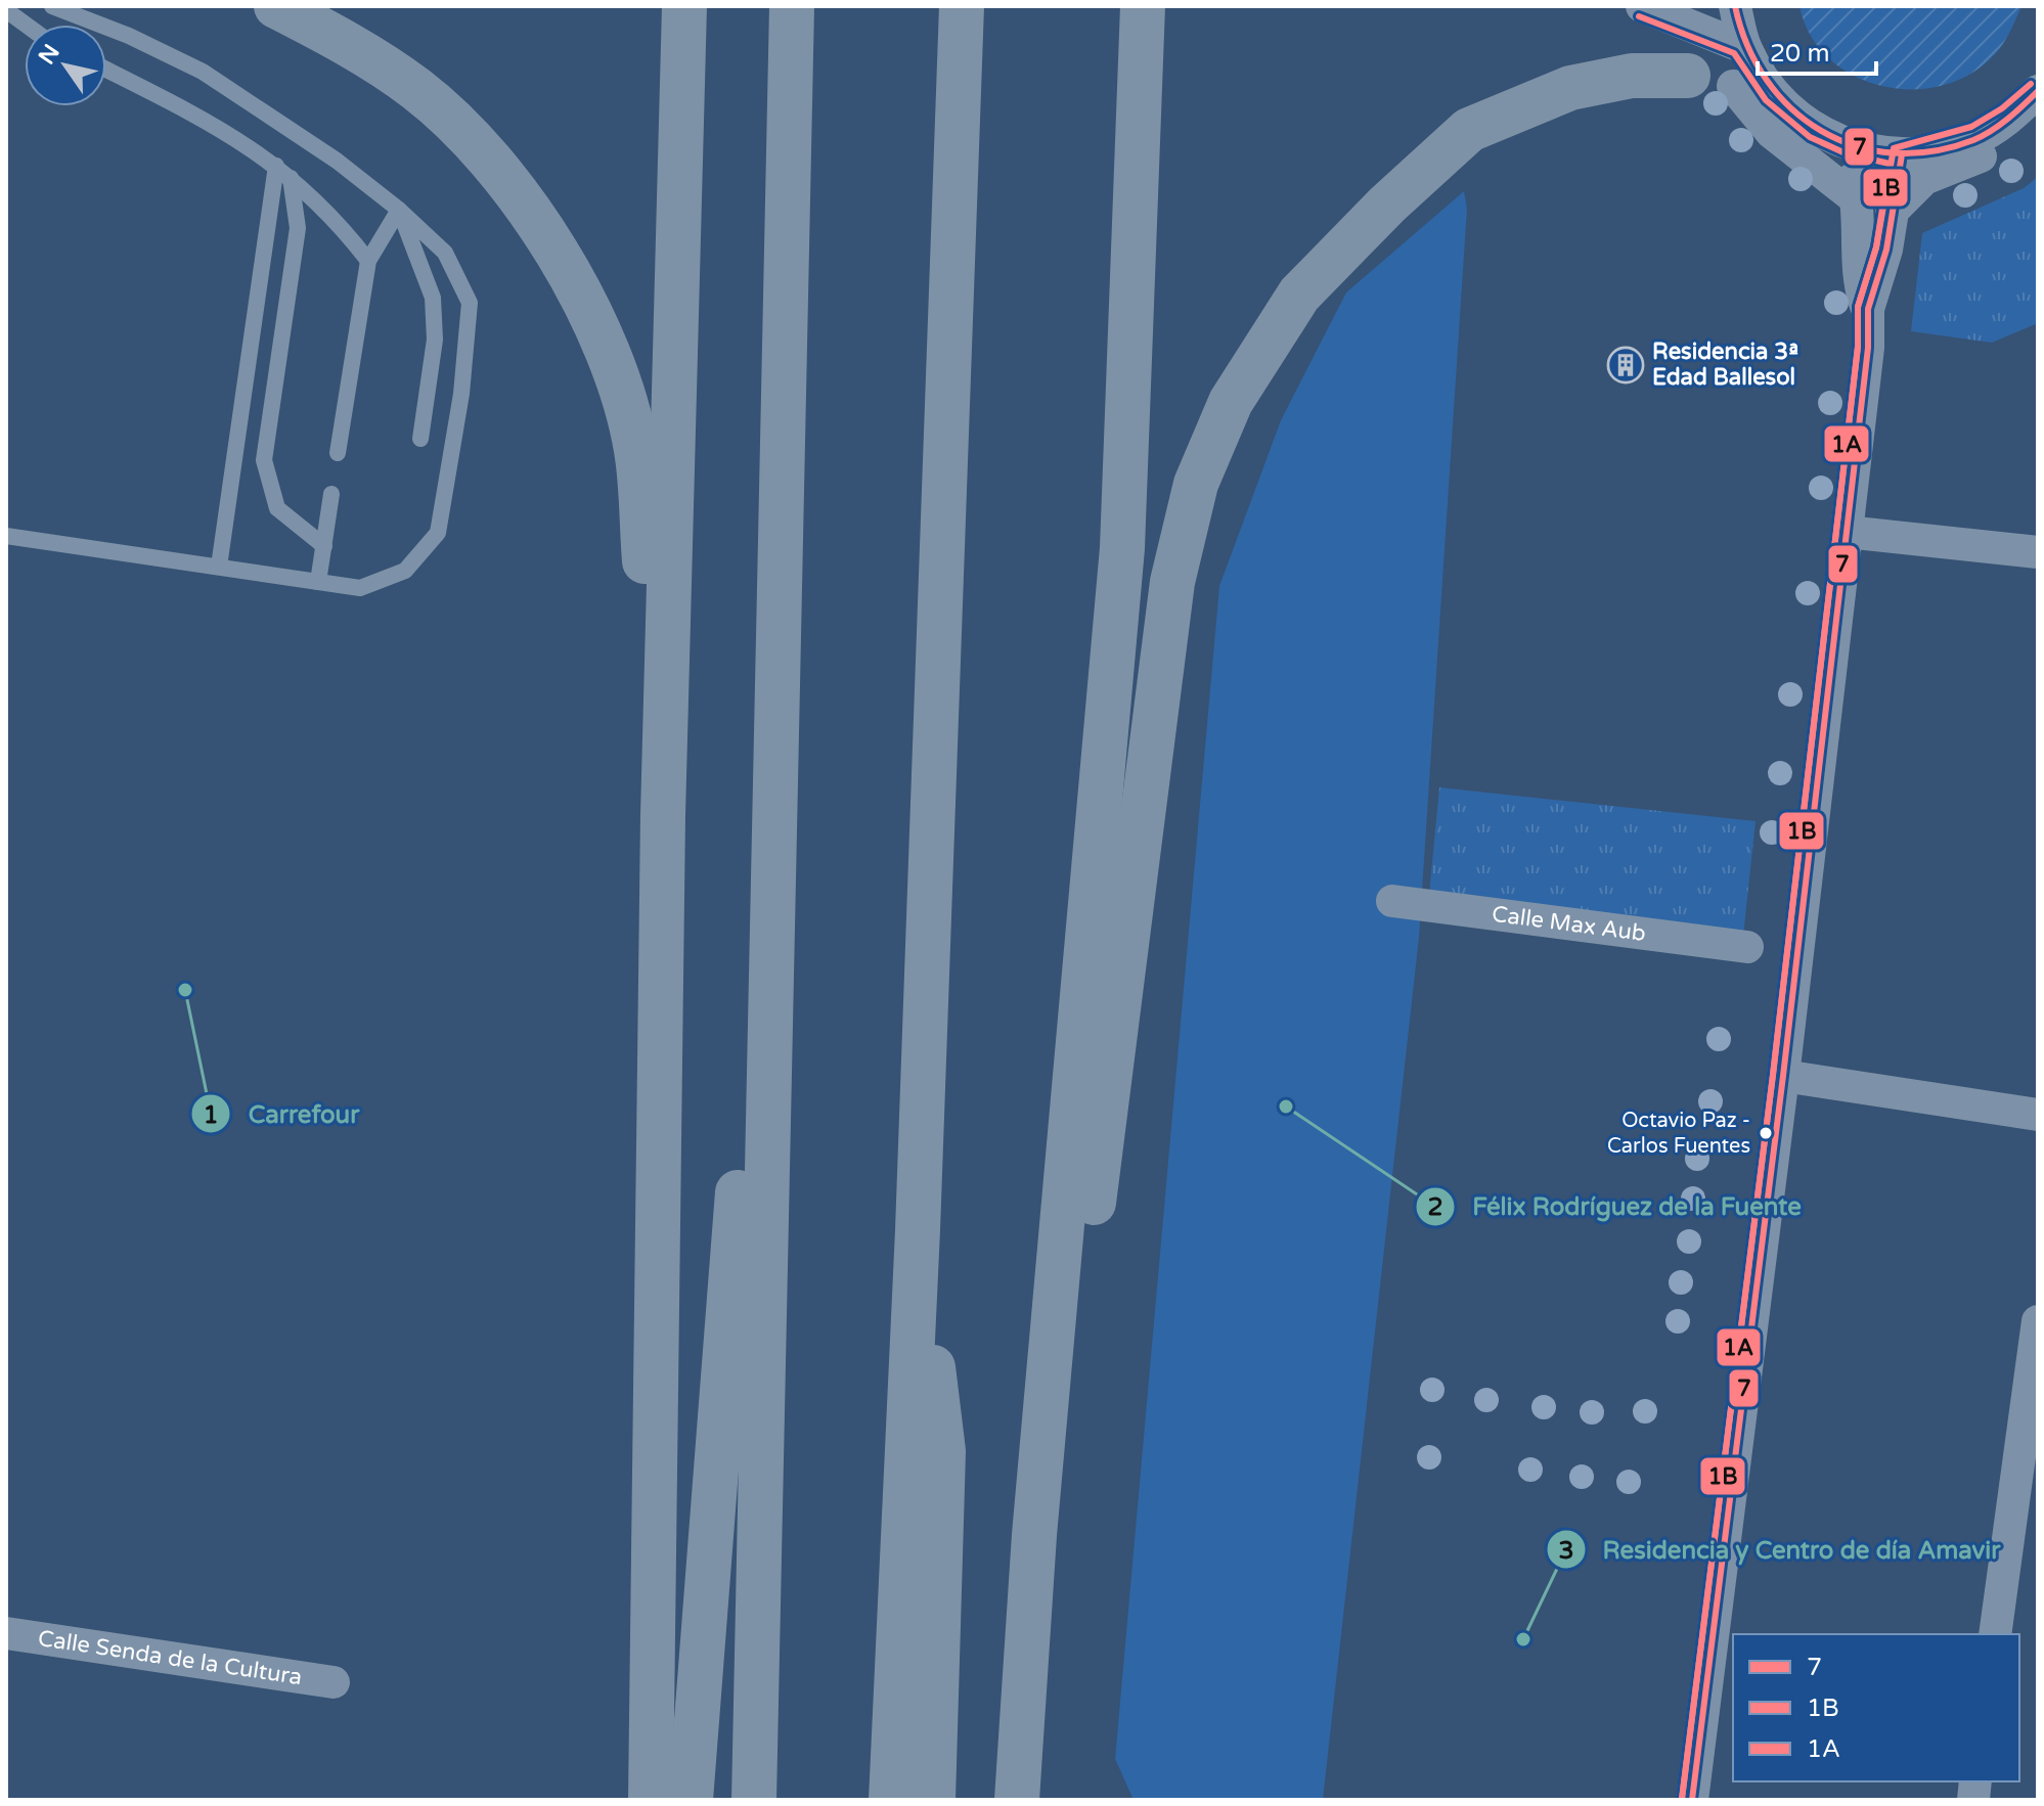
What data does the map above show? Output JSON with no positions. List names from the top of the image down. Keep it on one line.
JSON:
{"streets":{"street":["Calle Max Aub","Calle Senda de la Cultura"]},"places":{"building":["Residencia 3ª Edad Ballesol"],"other":["Carrefour","Félix Rodríguez de la Fuente","Octavio Paz - Carlos Fuentes","Residencia y Centro de día Amavir"]},"lines":["transit line 7","transit line 1B","transit line 1A"],"legend":["7","1B","1A"],"scale_bar":"20 m","north":"top left"}
